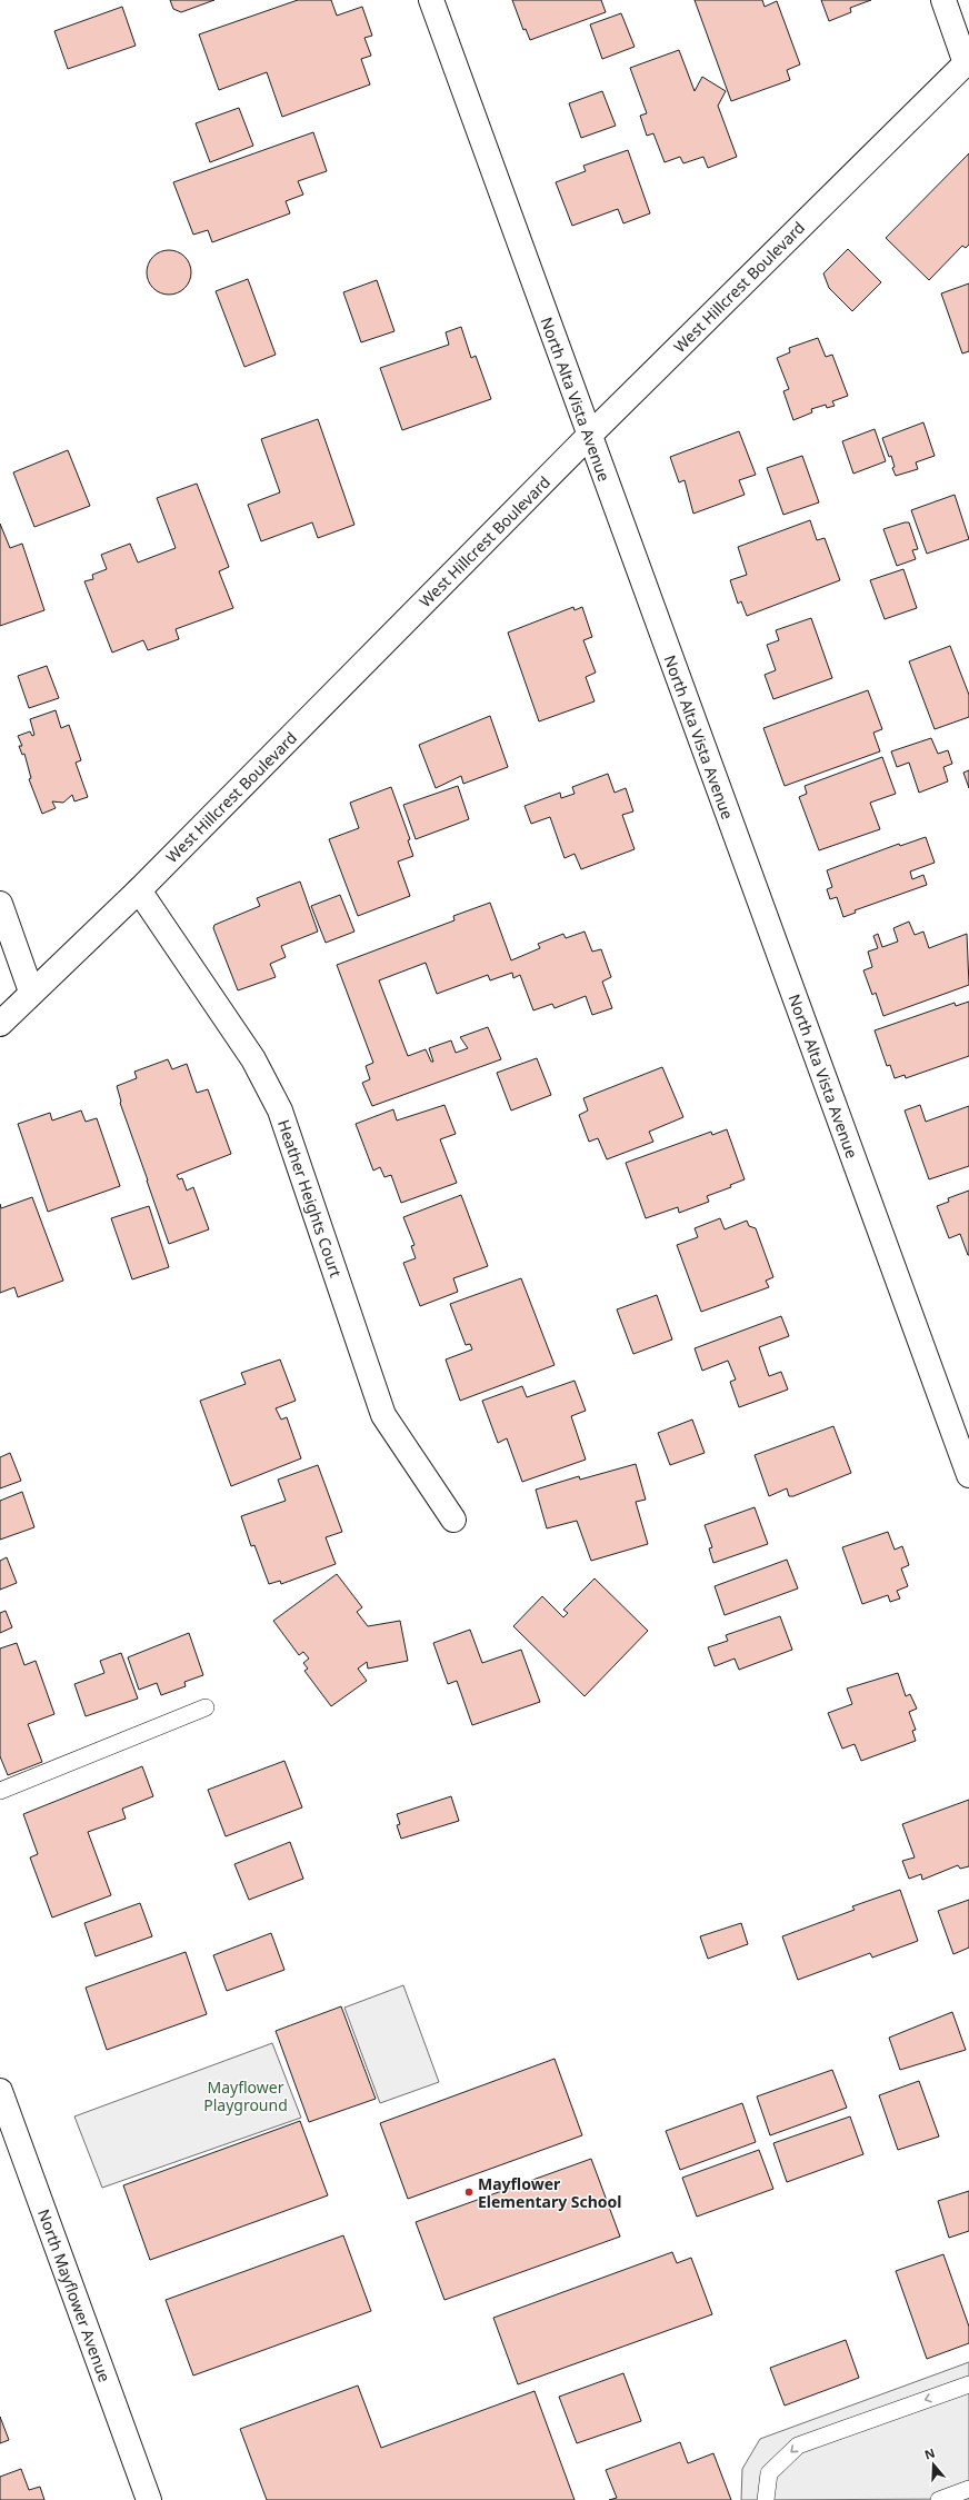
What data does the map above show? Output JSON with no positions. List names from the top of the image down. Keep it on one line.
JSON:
{"streets":{"street":["West Hillcrest Boulevard","North Alta Vista Avenue","Heather Heights Court","North Mayflower Avenue"]},"crossings":[["West Hillcrest Boulevard","North Alta Vista Avenue"],["West Hillcrest Boulevard","Heather Heights Court"]],"parks":["Mayflower Playground"],"places":["Mayflower Elementary School"],"north":"top"}
